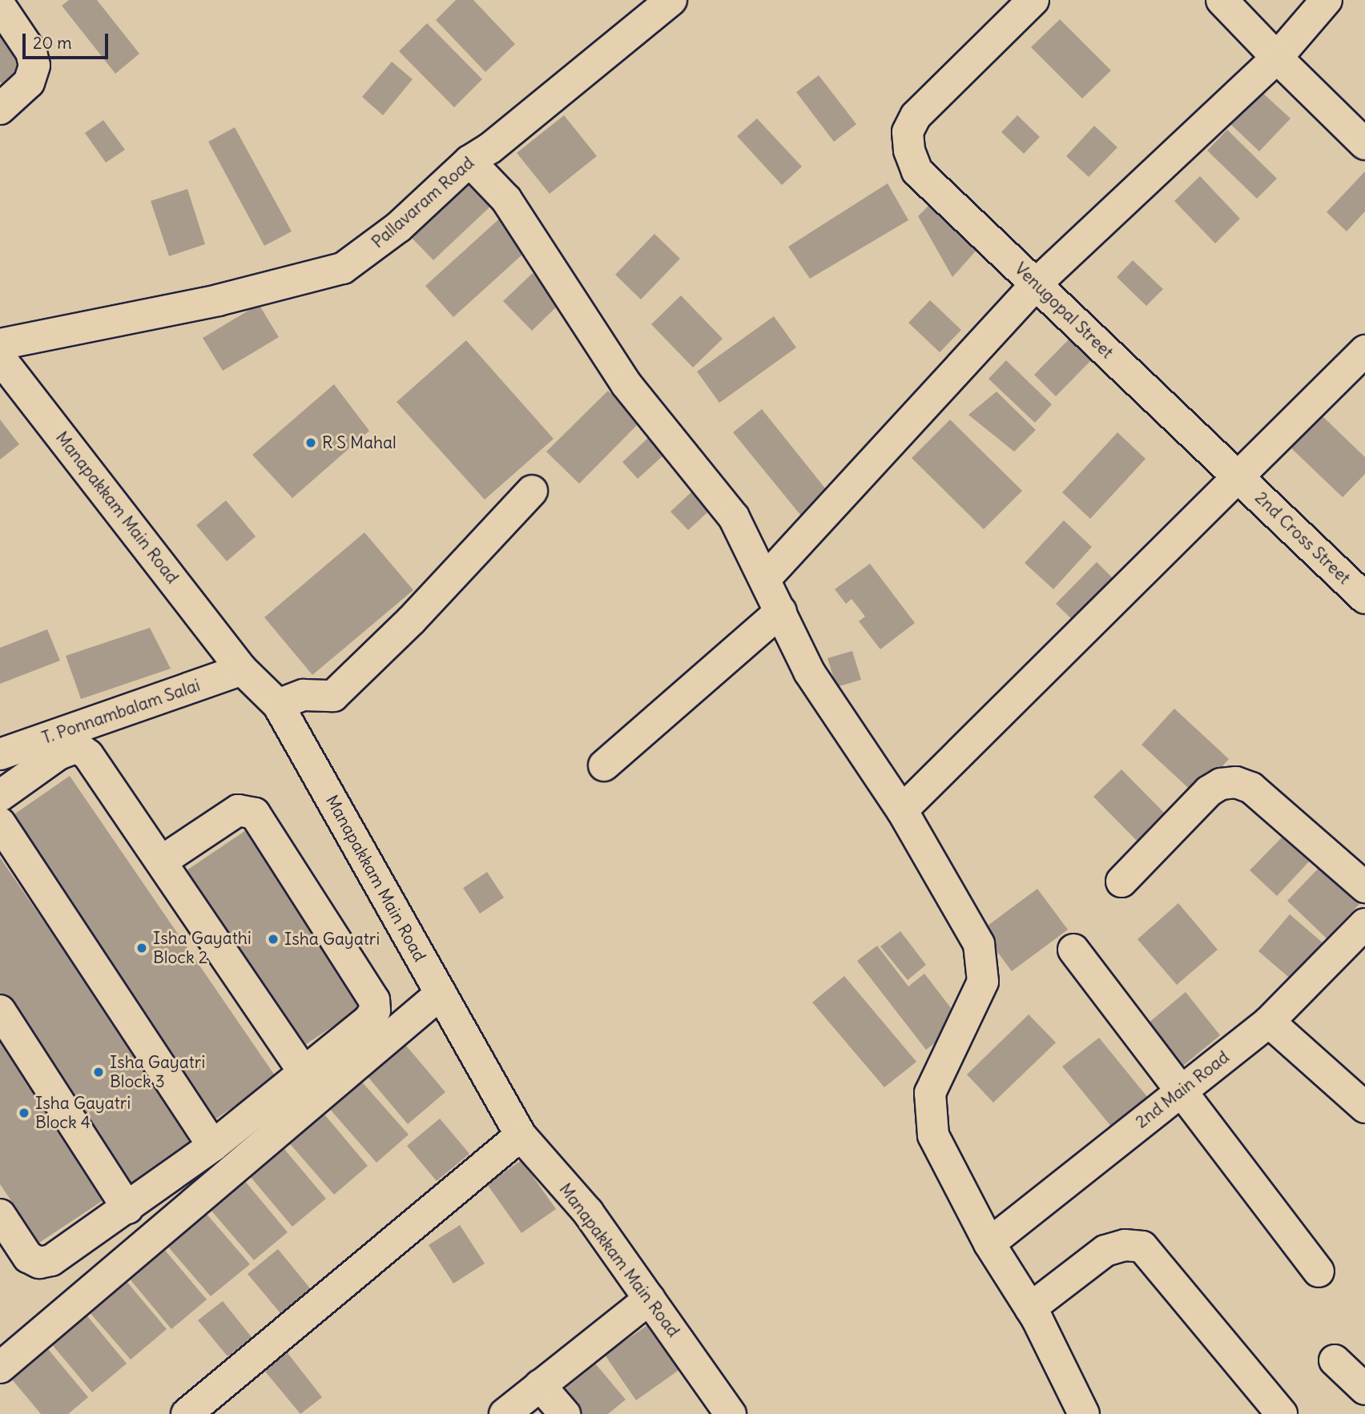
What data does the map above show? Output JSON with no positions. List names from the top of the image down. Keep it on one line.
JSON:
{"streets":{"street":["Pallavaram Road","Venugopal Street","Manapakkam Main Road","2nd Cross Street","T. Ponnambalam Salai","2nd Main Road"]},"crossings":[["Venugopal Street","2nd Cross Street"],["Manapakkam Main Road","T. Ponnambalam Salai"]],"places":["R S Mahal","Isha Gayatri","Isha Gayathi Block 2","Isha Gayatri Block 3","Isha Gayatri Block 4"],"scale_bar":"20 m"}
